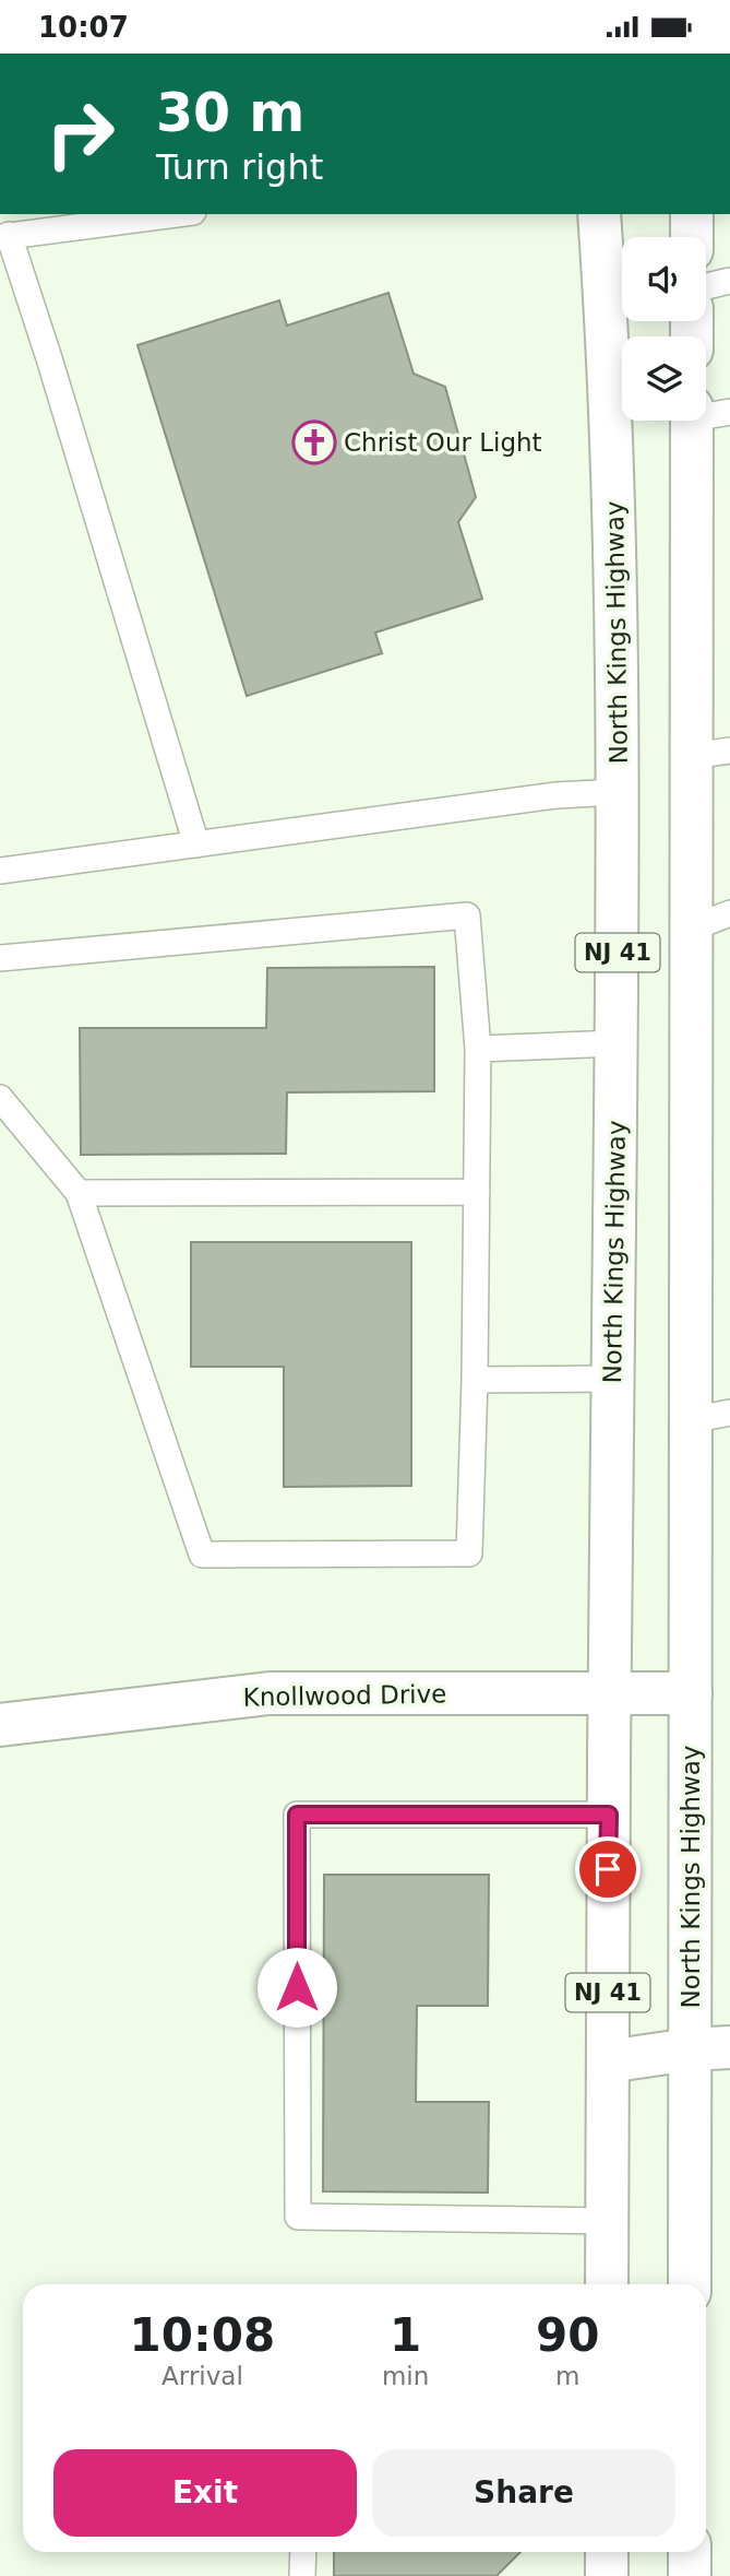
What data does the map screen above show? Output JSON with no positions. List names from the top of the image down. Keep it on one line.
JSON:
{"streets":{"main road":["North Kings Highway","NJ 41","Knollwood Drive"]},"crossings":[["North Kings Highway","Knollwood Drive"]],"places":{"church":["Christ Our Light"]},"page":{"status":"10:07","turn":["30 m","Turn right"],"eta":["10:08","Arrival","1","min","90","m"],"buttons":["Exit","Share"]}}
